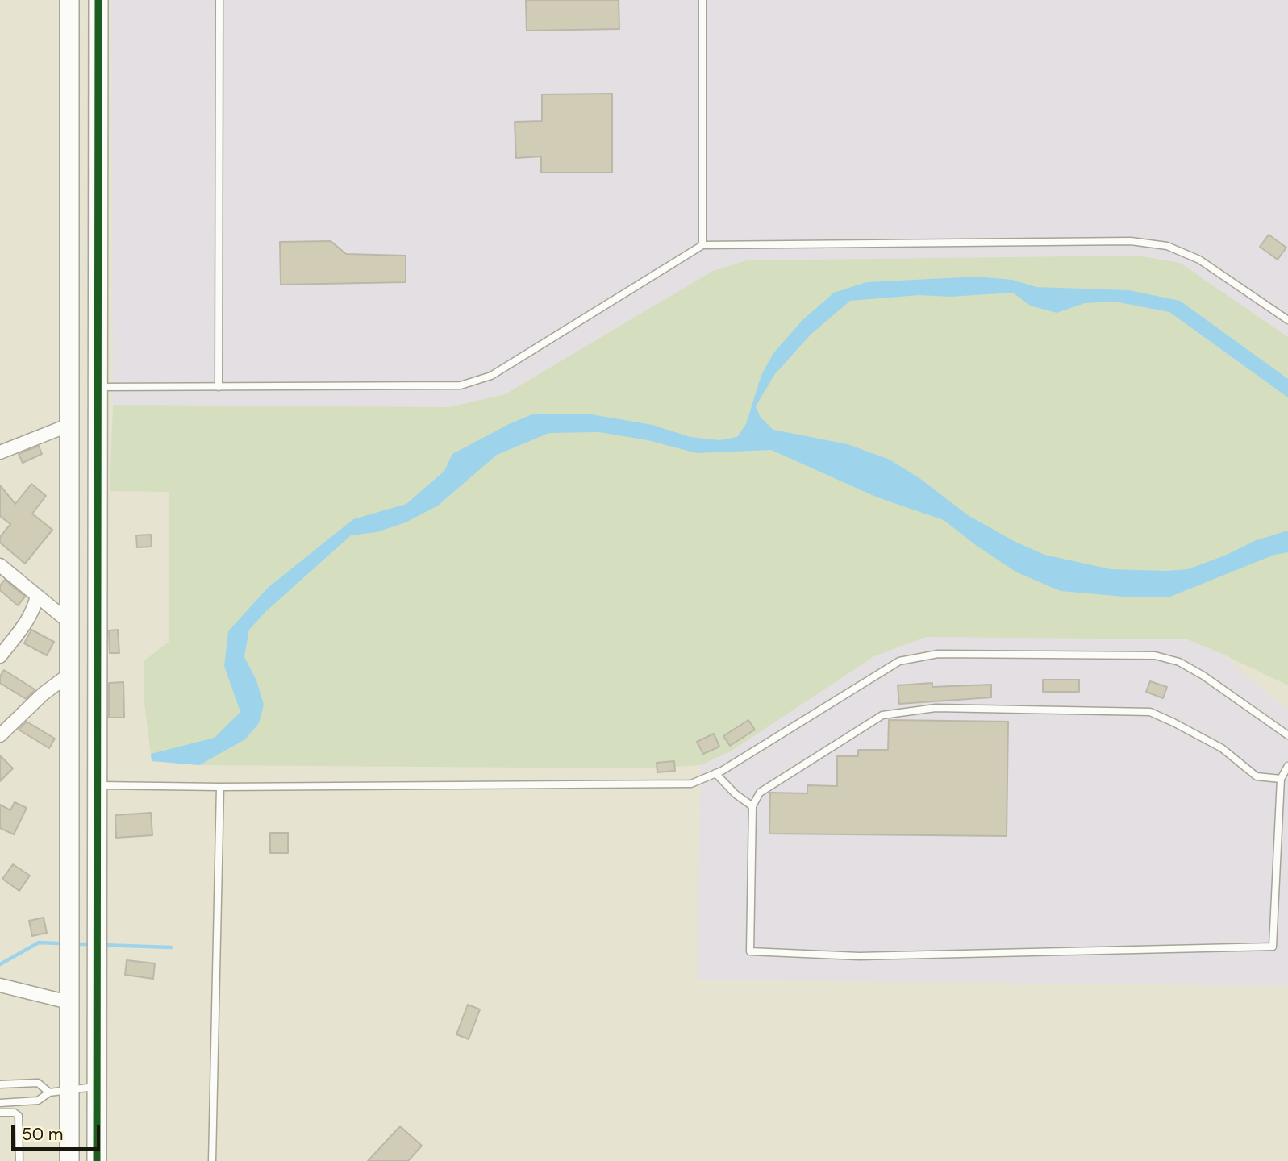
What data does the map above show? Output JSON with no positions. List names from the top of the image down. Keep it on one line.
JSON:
{"scale_bar":"50 m"}
